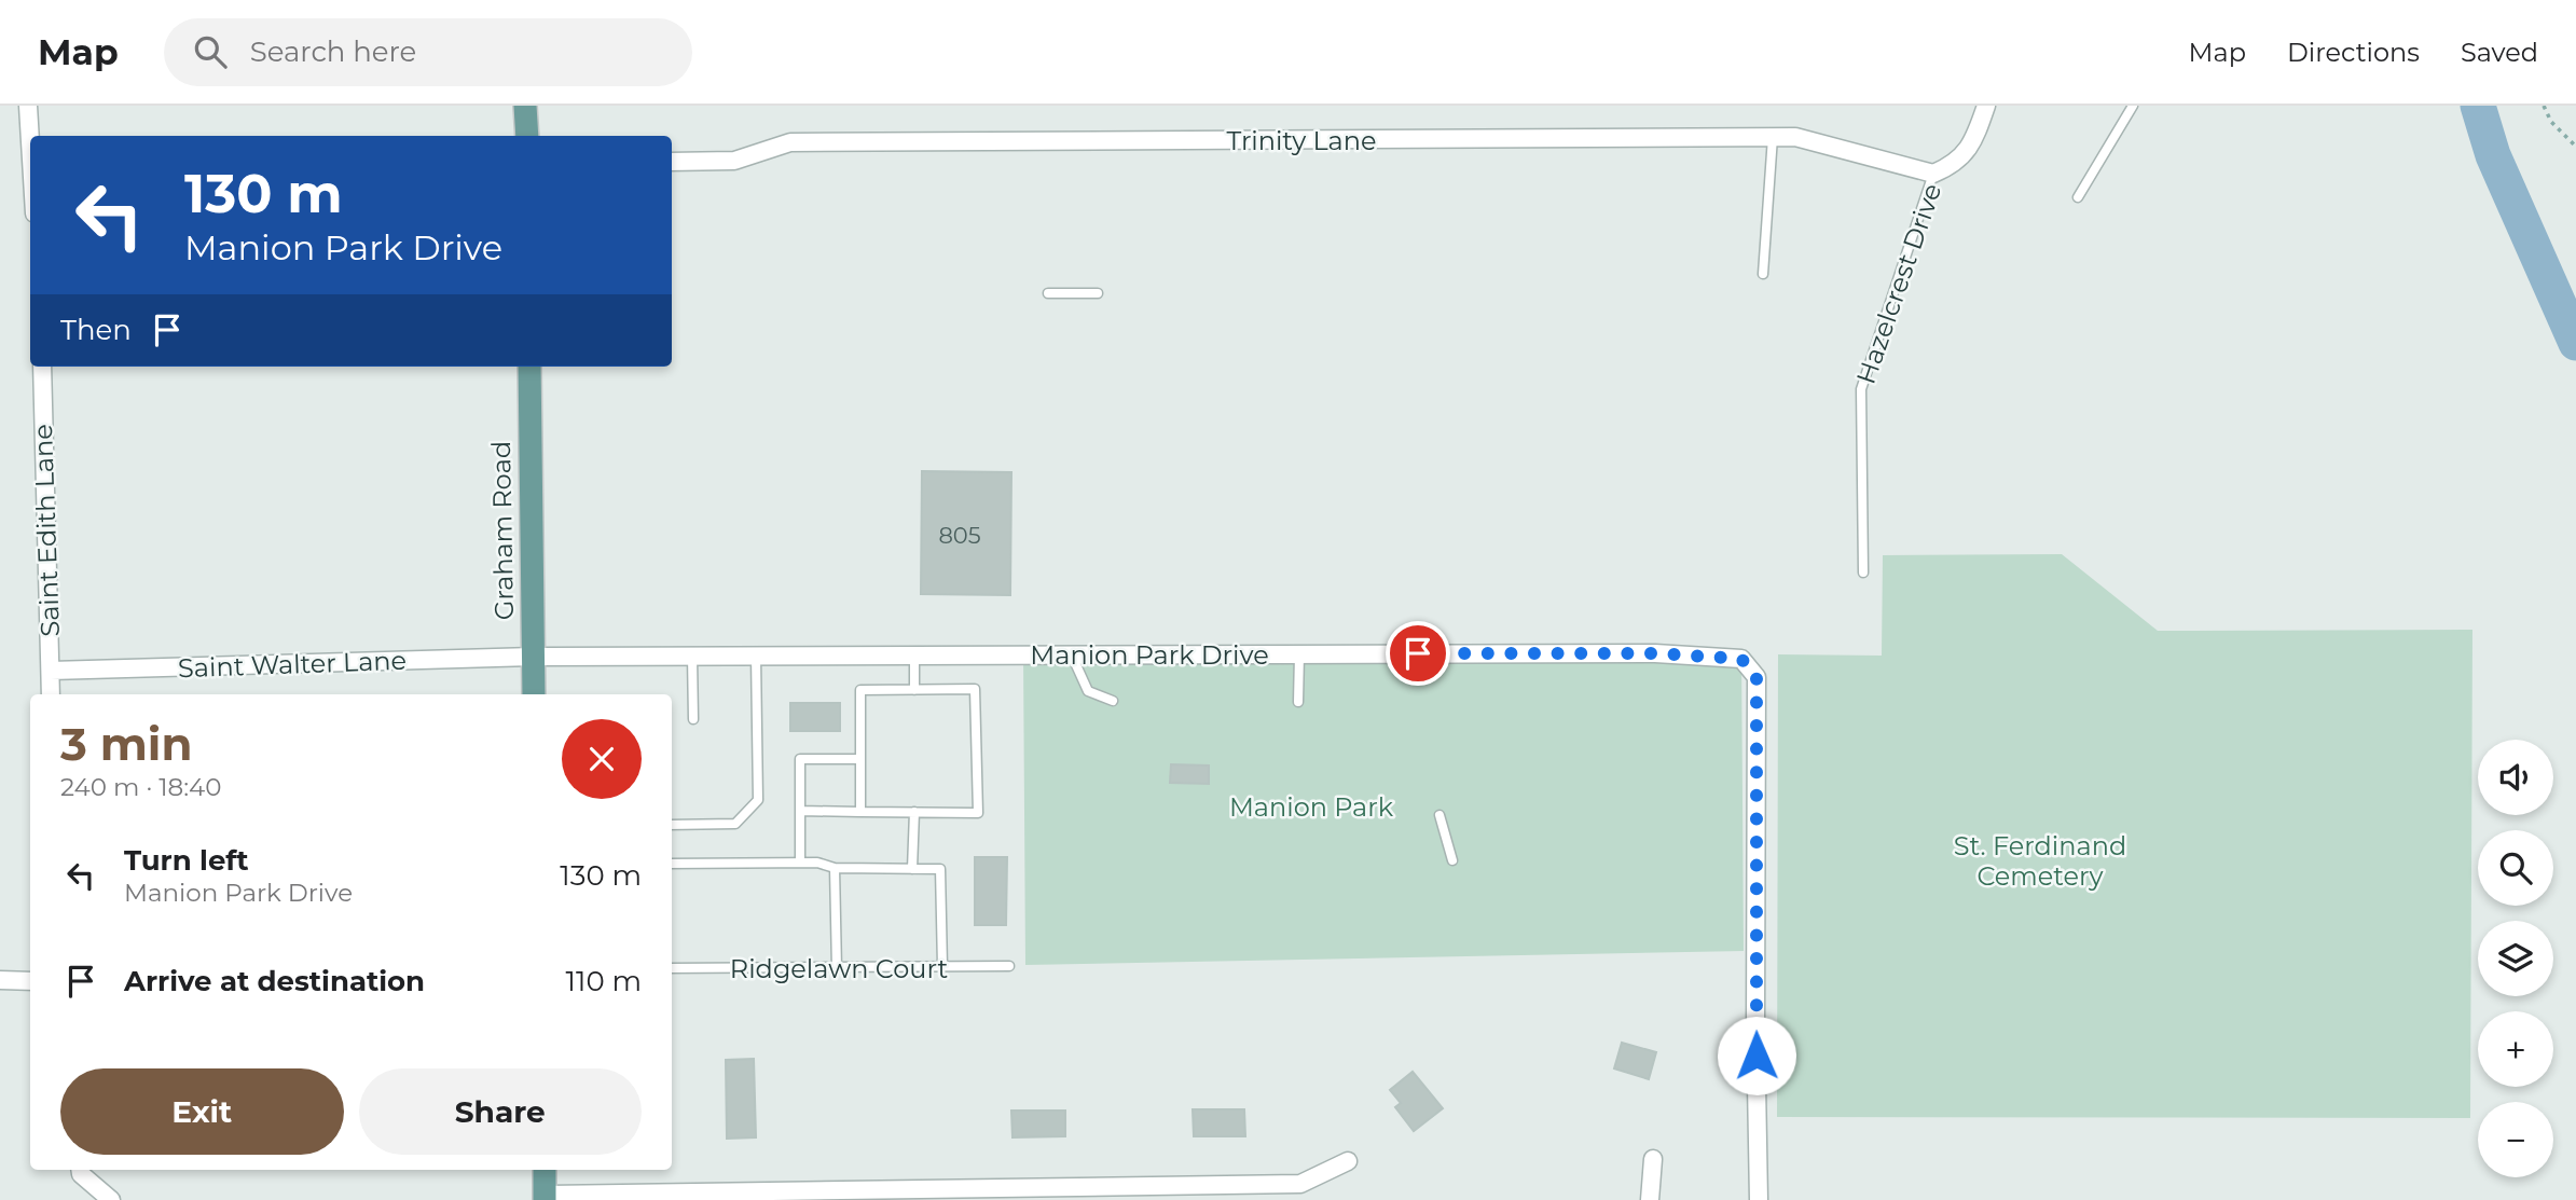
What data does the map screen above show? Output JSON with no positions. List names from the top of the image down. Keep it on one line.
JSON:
{"streets":{"main road":["Graham Road"],"street":["Trinity Lane","Hazelcrest Drive","Saint Edith Lane","Manion Park Drive","Saint Walter Lane"],"lane":["Ridgelawn Court"]},"crossings":[["Trinity Lane","Hazelcrest Drive"],["Saint Edith Lane","Saint Walter Lane"],["Graham Road","Manion Park Drive"],["Graham Road","Saint Walter Lane"],["Manion Park Drive","Saint Walter Lane"]],"parks":["Manion Park","St. Ferdinand Cemetery"],"house_numbers":["805"],"page":{"header":"Map","search":"Search here","nav":["Map","Directions","Saved"],"turn":["130 m","Manion Park Drive"],"then":"Then","heading":["3 min","240 m · 18:40"],"map_buttons":["+","−"],"list":[{"name":"Turn left","note":"Manion Park Drive","value":"130 m"},{"name":"Arrive at destination","value":"110 m"}],"buttons":["Exit","Share"]}}
